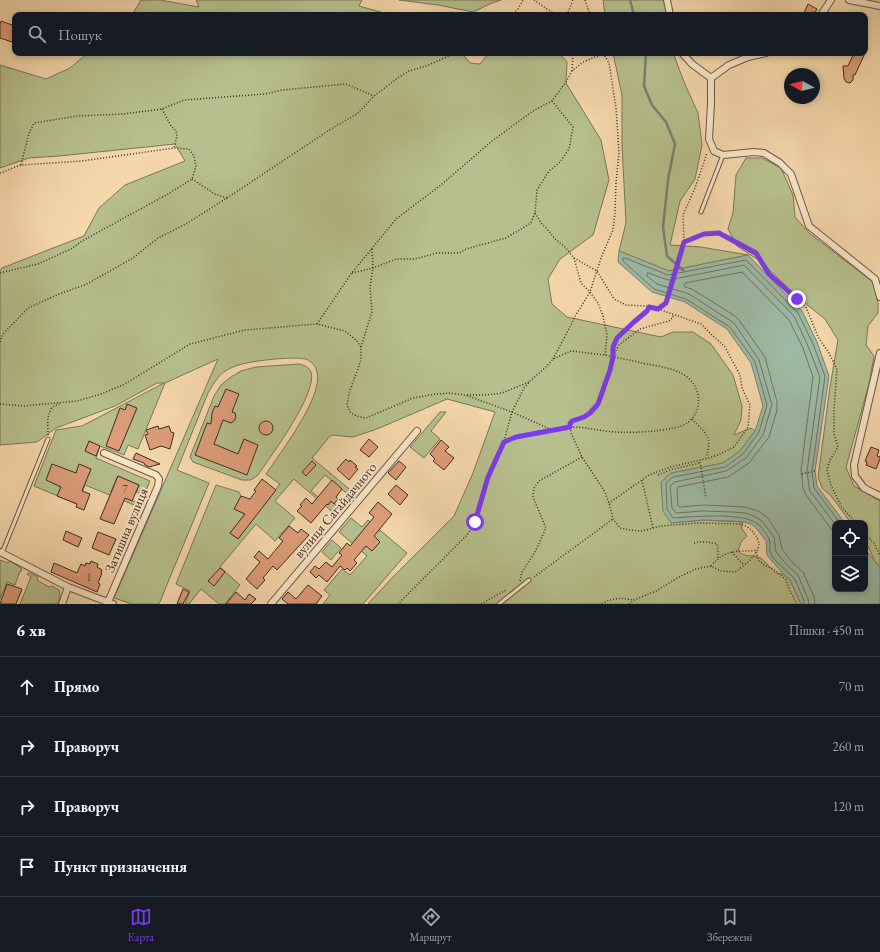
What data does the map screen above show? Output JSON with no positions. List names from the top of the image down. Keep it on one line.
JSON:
{"streets":{"street":["вулиця Сагайдачного","Затишна вулиця"]},"house_numbers":["7","1"],"north":"left","page":{"search":"Пошук","heading":["6 хв","Пішки · 450 m"],"list":[["Прямо","70 m"],["Праворуч","260 m"],["Праворуч","120 m"],"Пункт призначення"],"nav":["Карта","Маршрут","Збережені"]}}
